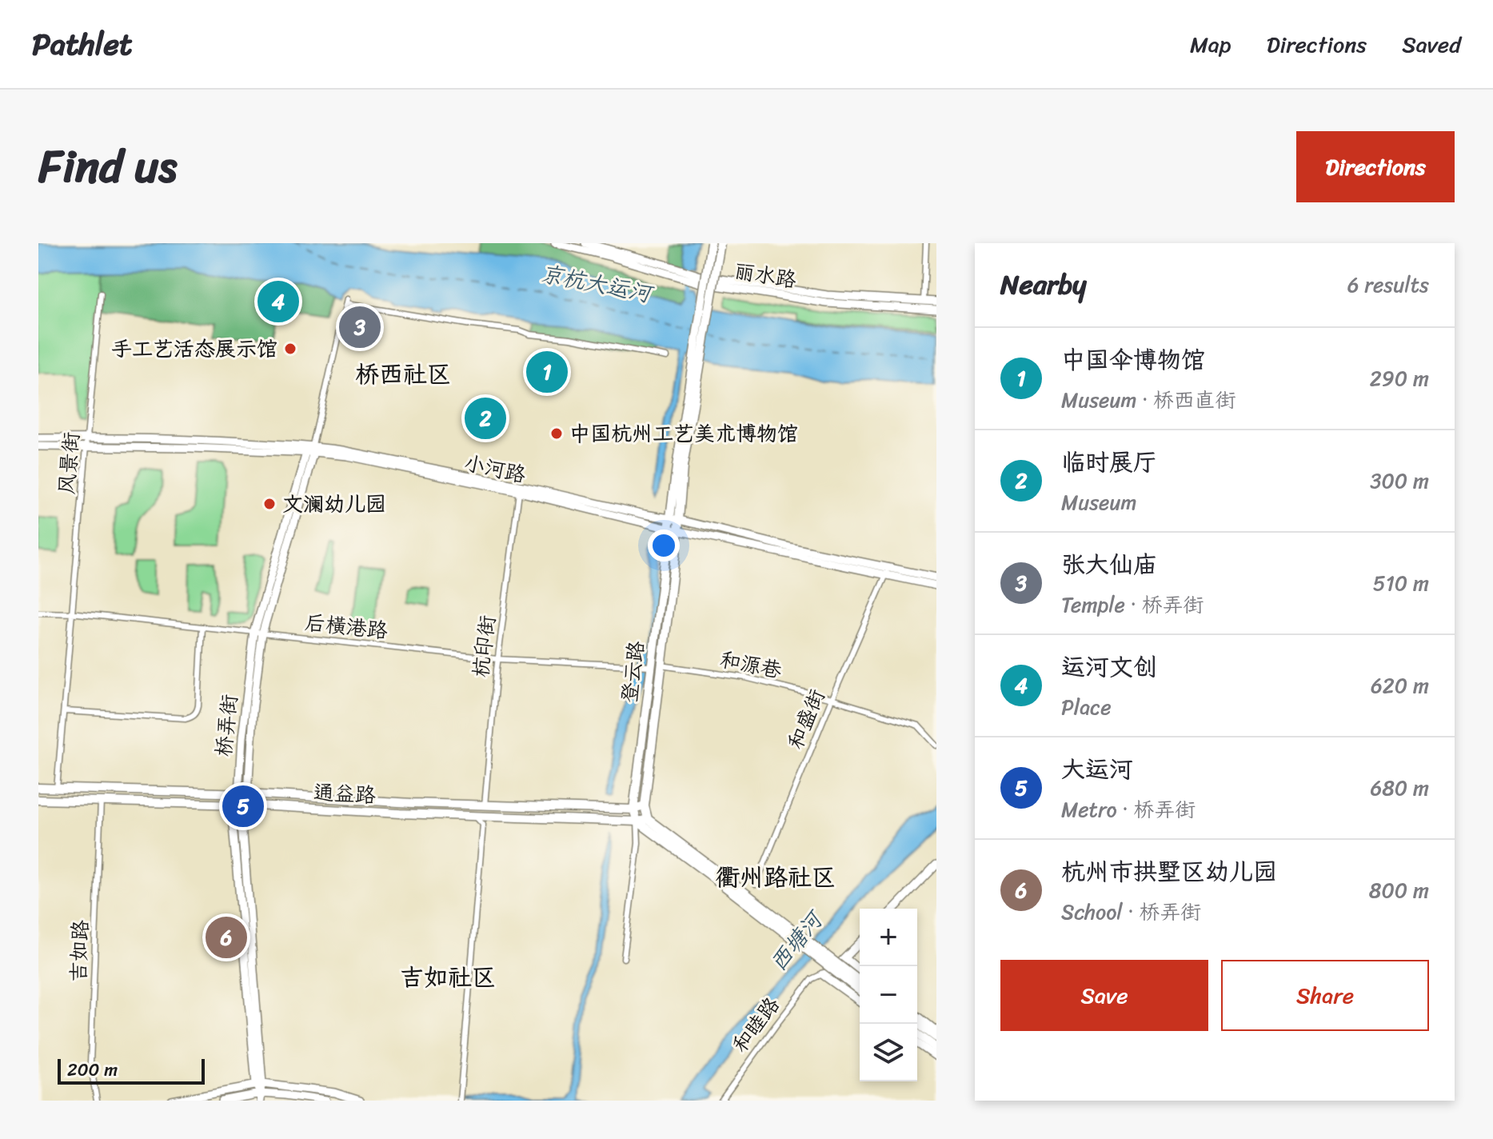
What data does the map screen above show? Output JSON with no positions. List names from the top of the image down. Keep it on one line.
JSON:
{"streets":{"main road":["丽水路","小河路","登云路","桥弄街","通益路"],"street":["风景街","后横港路","杭印街","和源巷","和盛街","吉如路","和睦路"]},"crossings":[["风景街","小河路"],["风景街","后横港路"],["风景街","通益路"],["小河路","杭印街"],["小河路","登云路"],["小河路","和盛街"],["小河路","桥弄街"],["后横港路","杭印街"],["后横港路","登云路"],["后横港路","桥弄街"],["杭印街","通益路"],["和源巷","登云路"],["和源巷","和盛街"],["登云路","通益路"],["桥弄街","通益路"],["通益路","吉如路"]],"districts":["桥西社区","衢州路社区","吉如社区"],"water":["京杭大运河","西塘河"],"places":["手工艺活态展示馆","中国杭州工艺美术博物馆","文澜幼儿园"],"scale_bar":"200 m","page":{"header":"Pathlet","nav":["Map","Directions","Saved"],"title":"Find us","buttons":["Directions",["Save","Share"]],"heading":["Nearby","6 results"],"pins":["4","3","1","2","5","6"],"list":[{"mark":"1","name":"中国伞博物馆","note":"Museum · 桥西直街","value":"290 m"},{"mark":"2","name":"临时展厅","note":"Museum","value":"300 m"},{"mark":"3","name":"张大仙庙","note":"Temple · 桥弄街","value":"510 m"},{"mark":"4","name":"运河文创","note":"Place","value":"620 m"},{"mark":"5","name":"大运河","note":"Metro · 桥弄街","value":"680 m"},{"mark":"6","name":"杭州市拱墅区幼儿园","note":"School · 桥弄街","value":"800 m"}],"map_buttons":["+","−"],"scale":"200 m"}}
